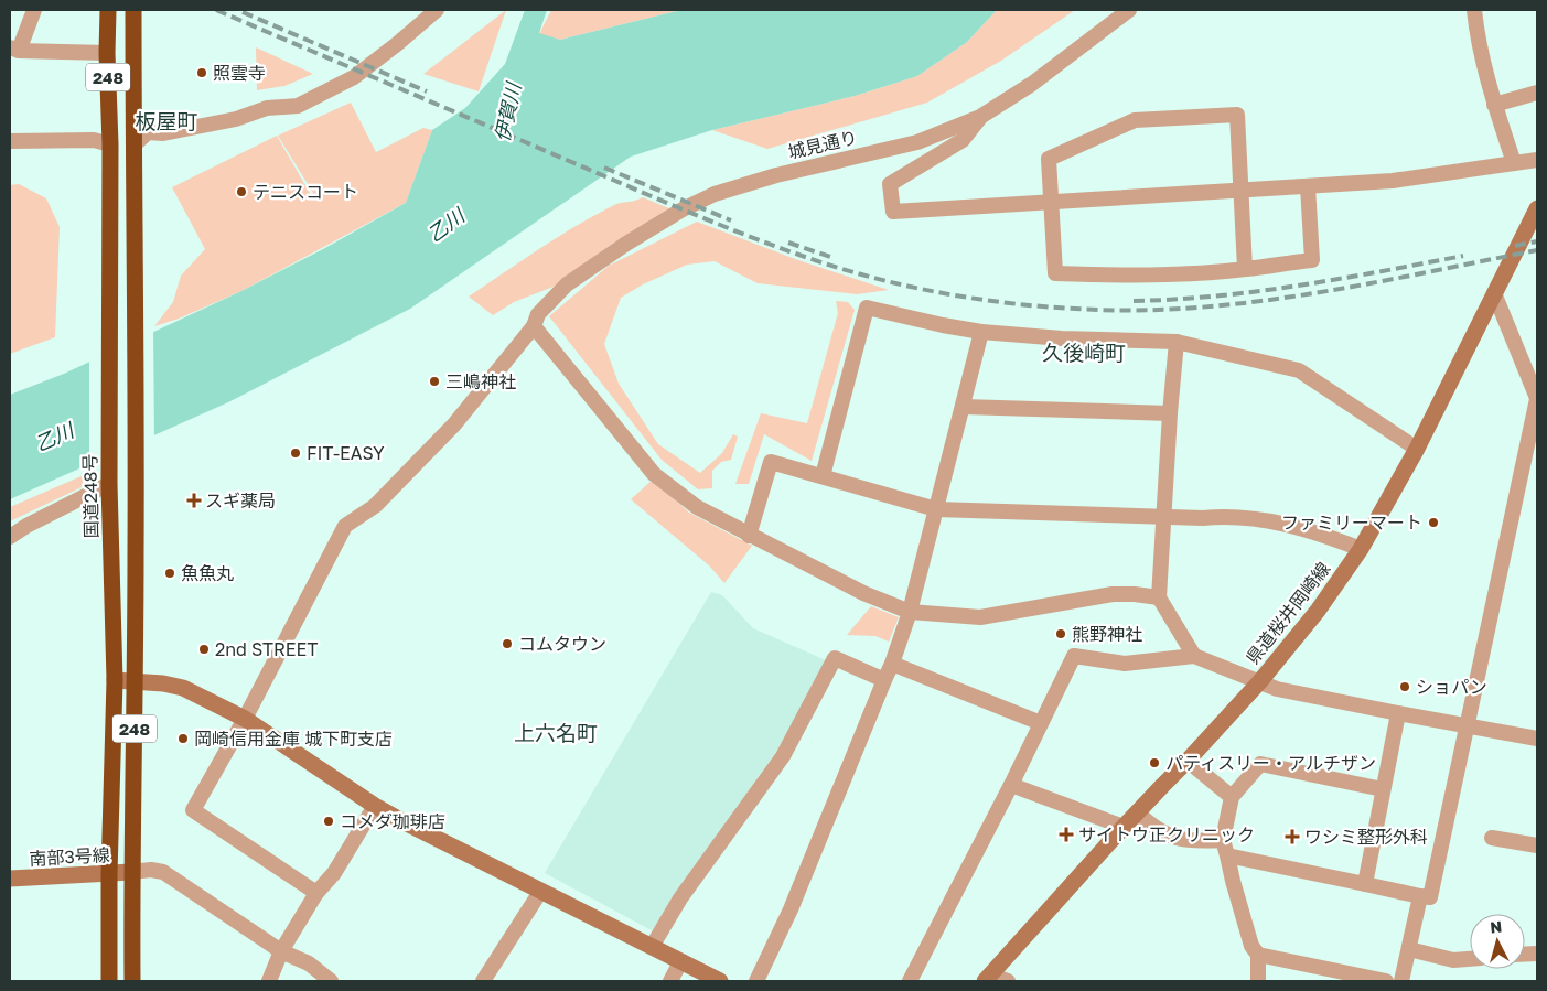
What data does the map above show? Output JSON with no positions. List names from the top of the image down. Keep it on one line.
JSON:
{"streets":{"highway":["248","国道248号"],"main road":["県道桜井岡崎線","南部3号線"],"street":["城見通り"]},"crossings":[["248","南部3号線"],["国道248号","南部3号線"]],"districts":["板屋町","久後崎町","上六名町"],"water":["伊賀川","乙川"],"places":{"other":["照雲寺","テニスコート","三嶋神社","FIT-EASY","ファミリーマート","魚魚丸","熊野神社","コムタウン","2nd STREET","ショパン","岡崎信用金庫 城下町支店","パティスリー・アルチザン","コメダ珈琲店"],"health":["スギ薬局","サイトウ正クリニック","ワシミ整形外科"]},"north":"top"}
